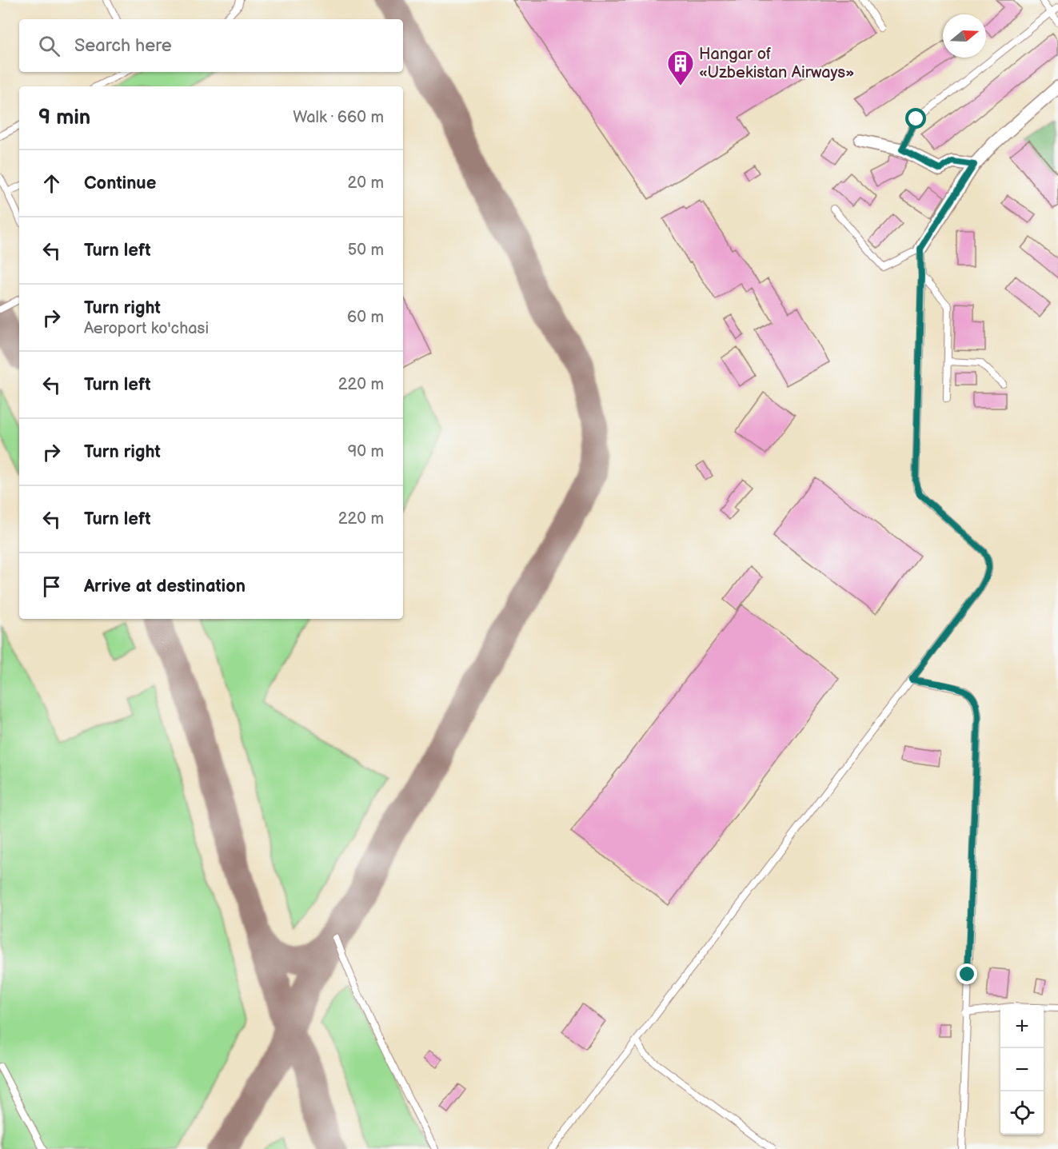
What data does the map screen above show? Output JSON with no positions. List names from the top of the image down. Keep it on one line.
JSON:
{"places":{"building":["Hangar of «Uzbekistan Airways»"]},"north":"right","page":{"search":"Search here","heading":["9 min","Walk · 660 m"],"list":[["Continue","20 m"],["Turn left","50 m"],["Turn right","Aeroport ko'chasi","60 m"],["Turn left","220 m"],["Turn right","90 m"],["Turn left","220 m"],"Arrive at destination"],"map_buttons":["+","−"]}}
